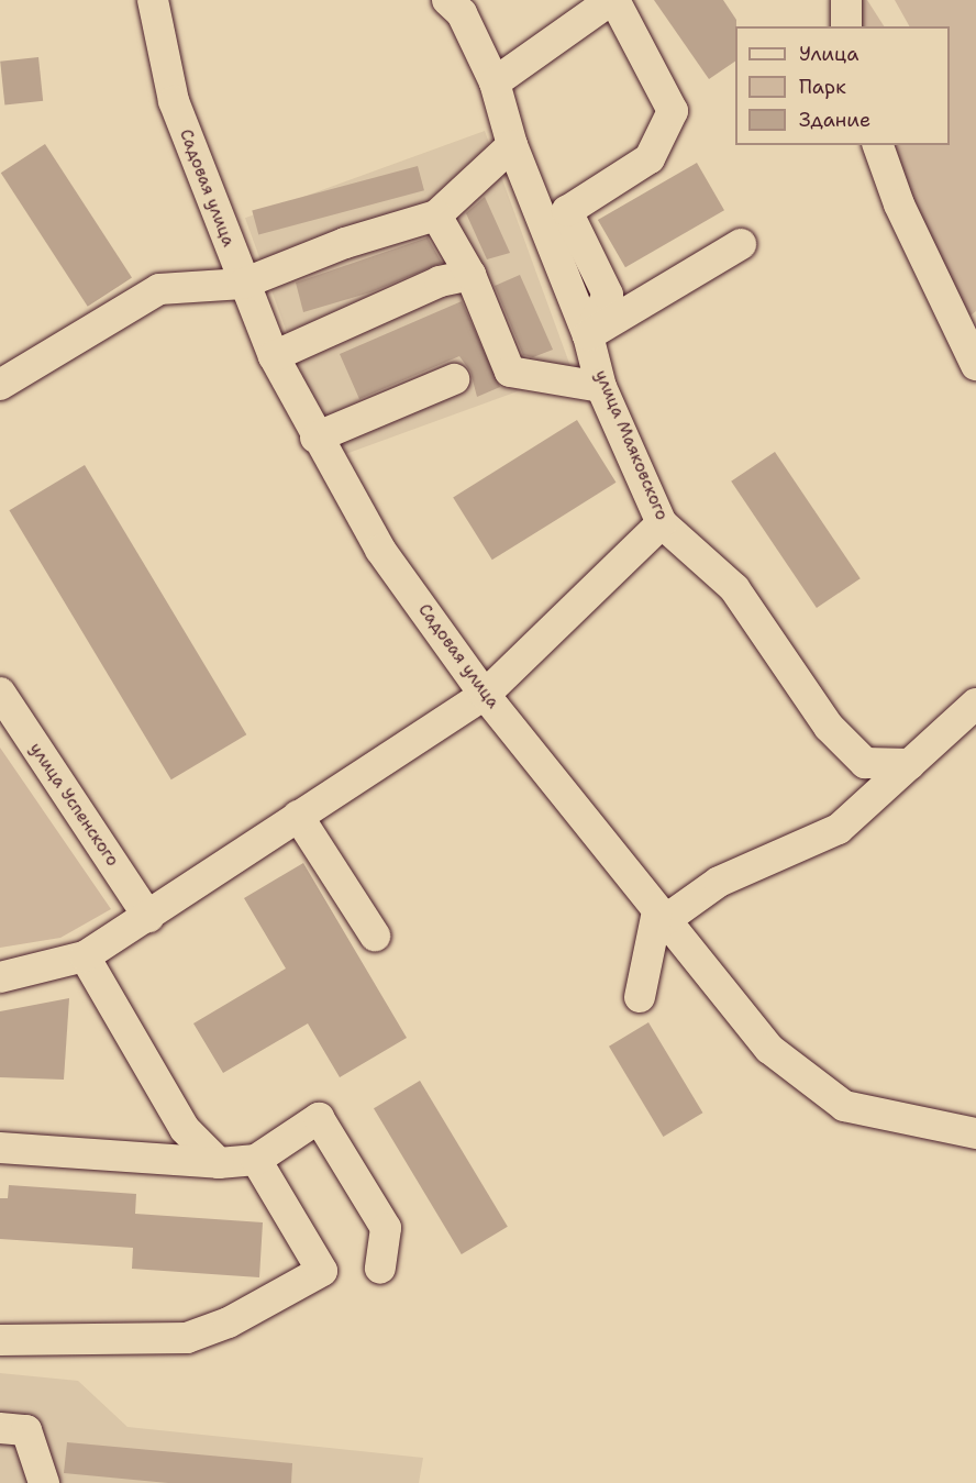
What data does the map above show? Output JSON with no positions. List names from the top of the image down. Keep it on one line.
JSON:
{"streets":{"street":["Садовая улица","улица Маяковского","улица Успенского"]},"legend":["Улица","Парк","Здание"]}
